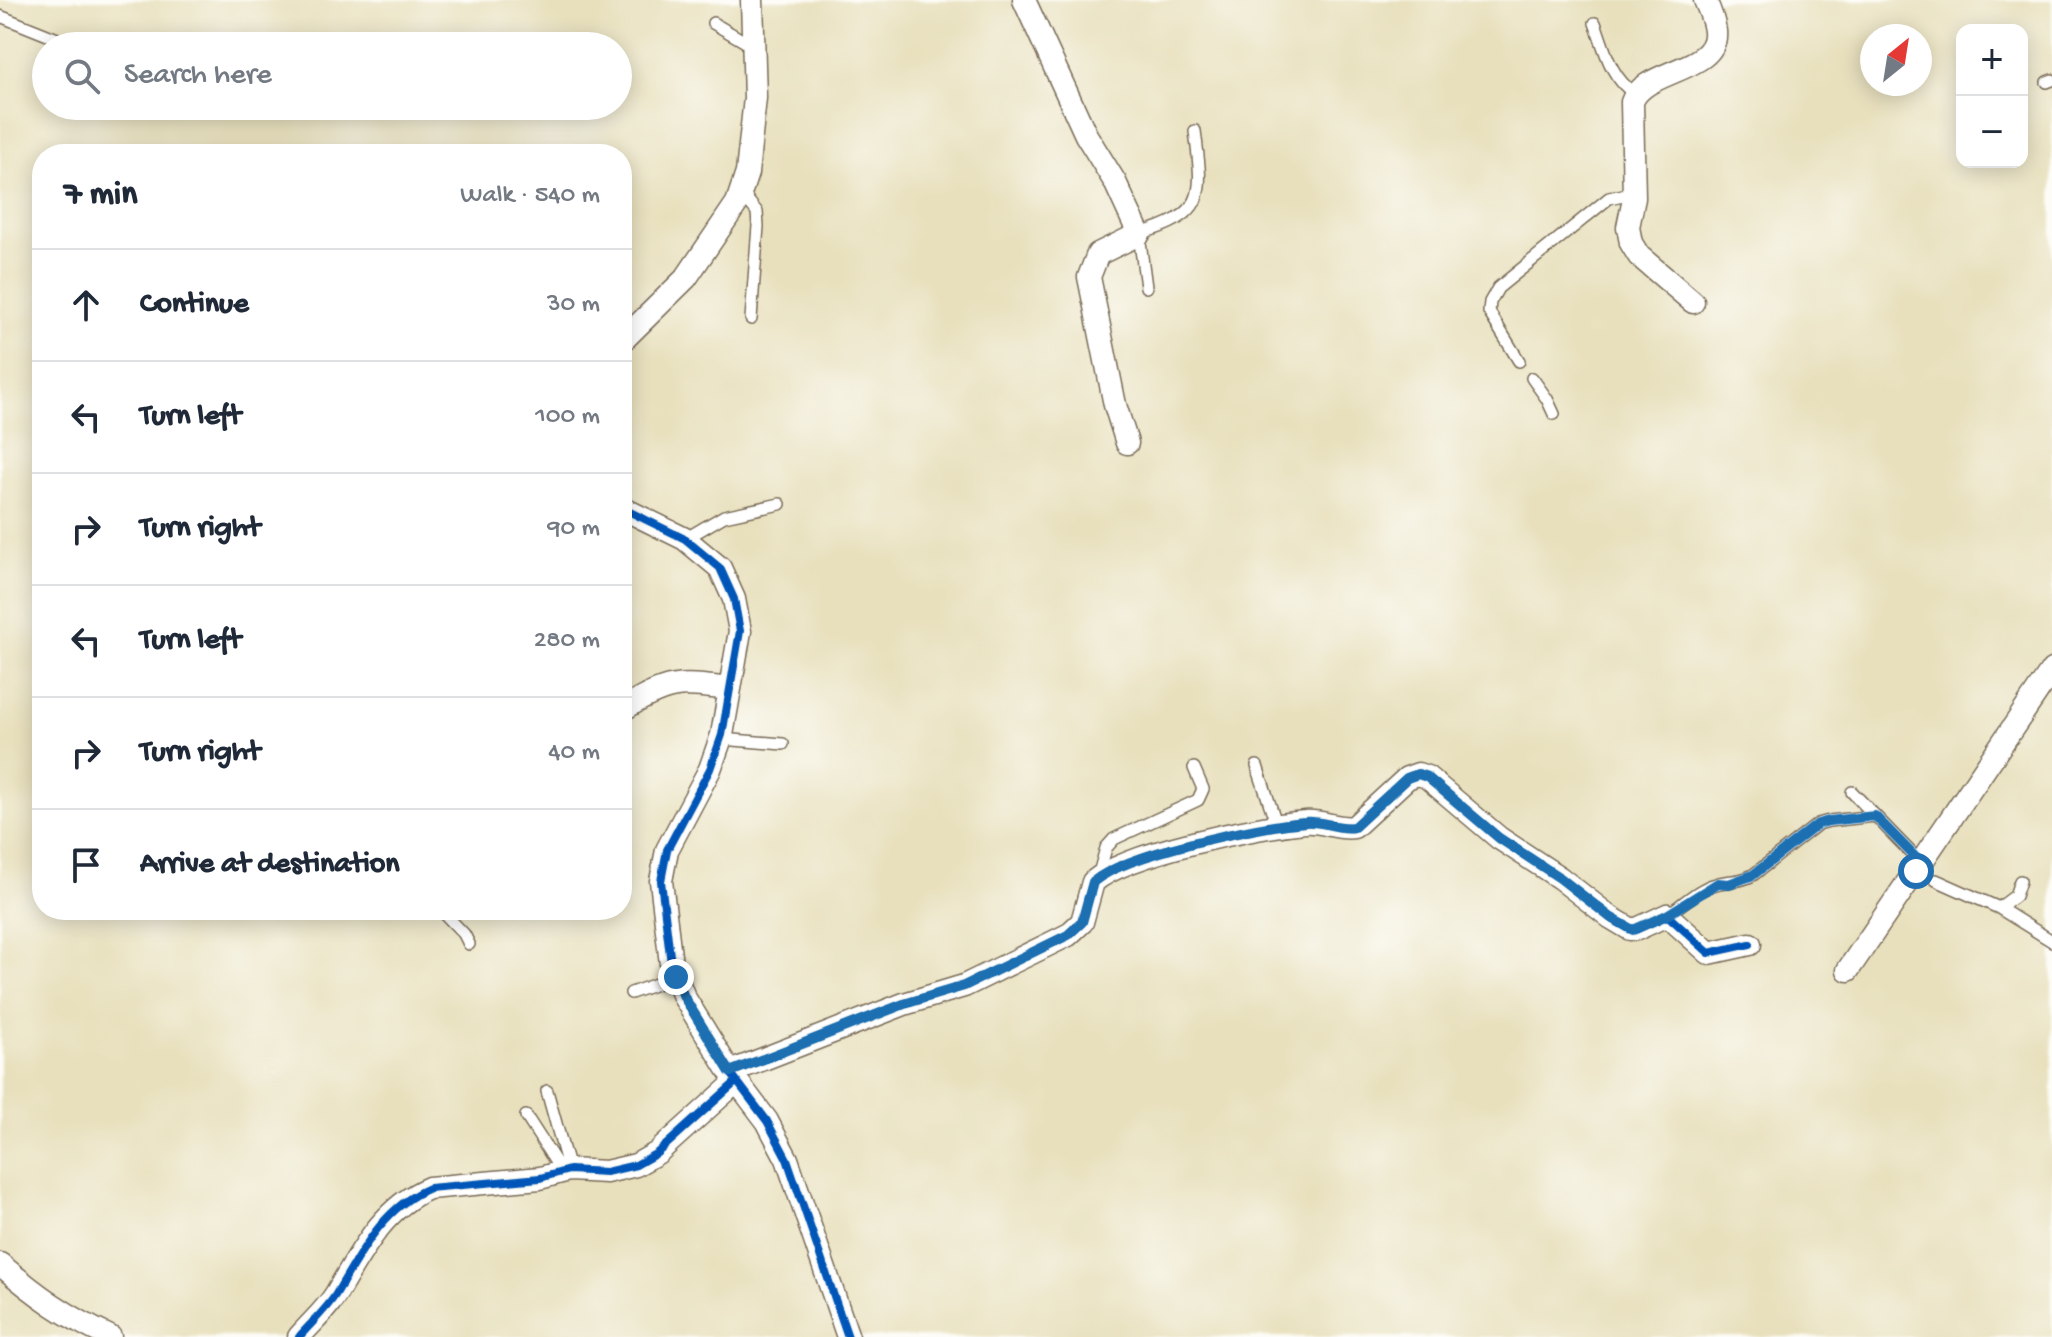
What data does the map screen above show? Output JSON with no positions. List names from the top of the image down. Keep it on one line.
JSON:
{"north":"top right","page":{"map_buttons":["+","−"],"search":"Search here","heading":["7 min","Walk · 540 m"],"list":[["Continue","30 m"],["Turn left","100 m"],["Turn right","90 m"],["Turn left","280 m"],["Turn right","40 m"],"Arrive at destination"]}}
